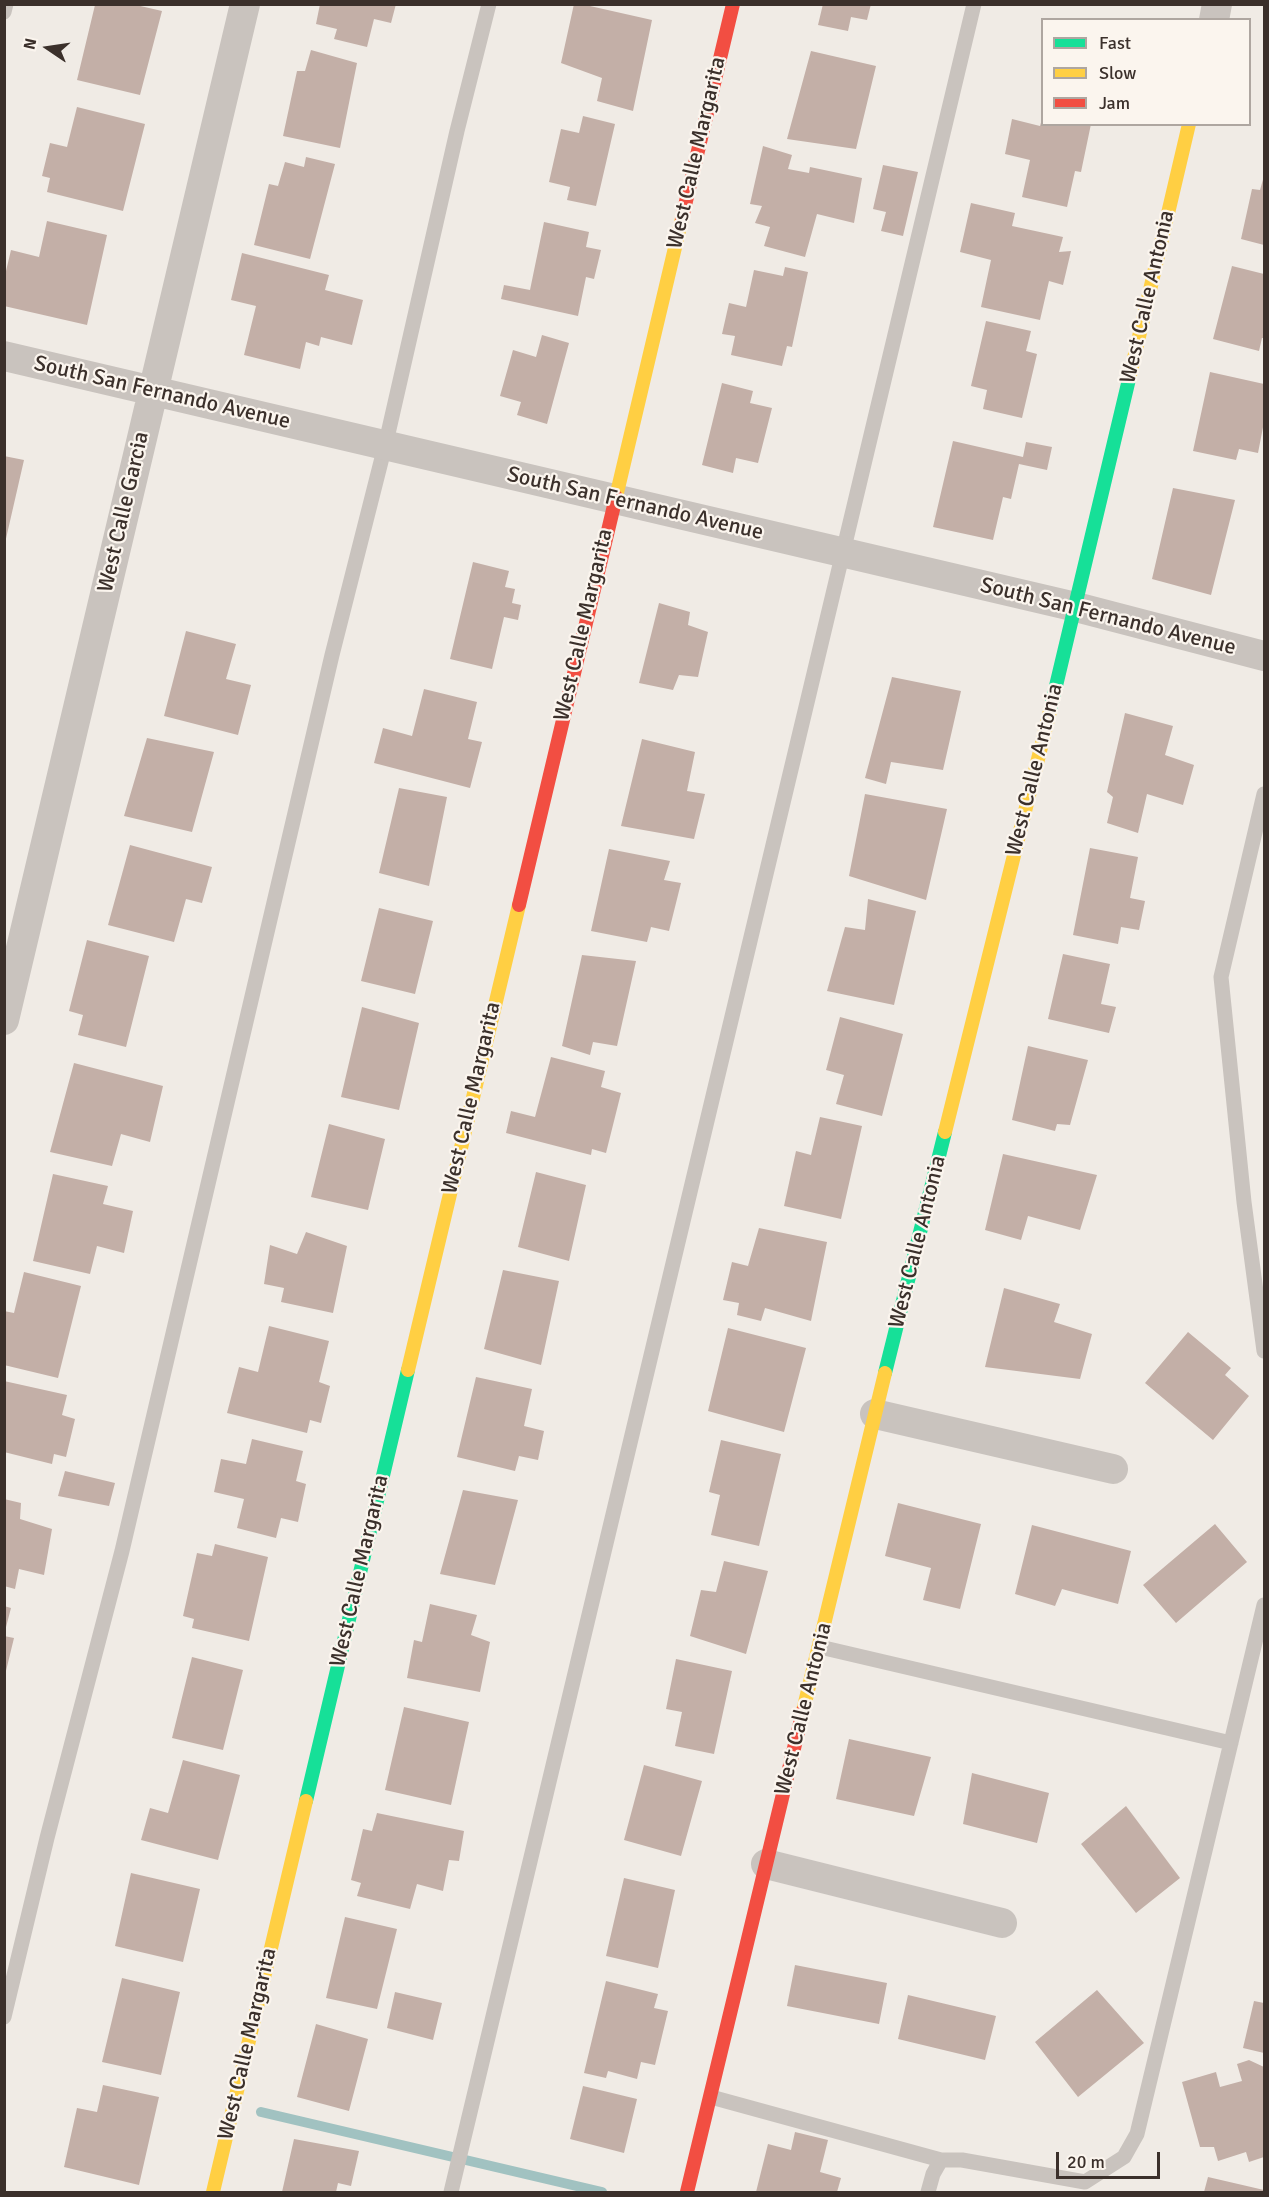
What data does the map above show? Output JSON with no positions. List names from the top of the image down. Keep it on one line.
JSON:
{"streets":{"street":["West Calle Margarita","West Calle Antonia","South San Fernando Avenue","West Calle Garcia"]},"crossings":[["West Calle Margarita","South San Fernando Avenue"],["West Calle Antonia","South San Fernando Avenue"],["South San Fernando Avenue","West Calle Garcia"]],"legend":["Fast","Slow","Jam"],"scale_bar":"20 m","north":"left"}
